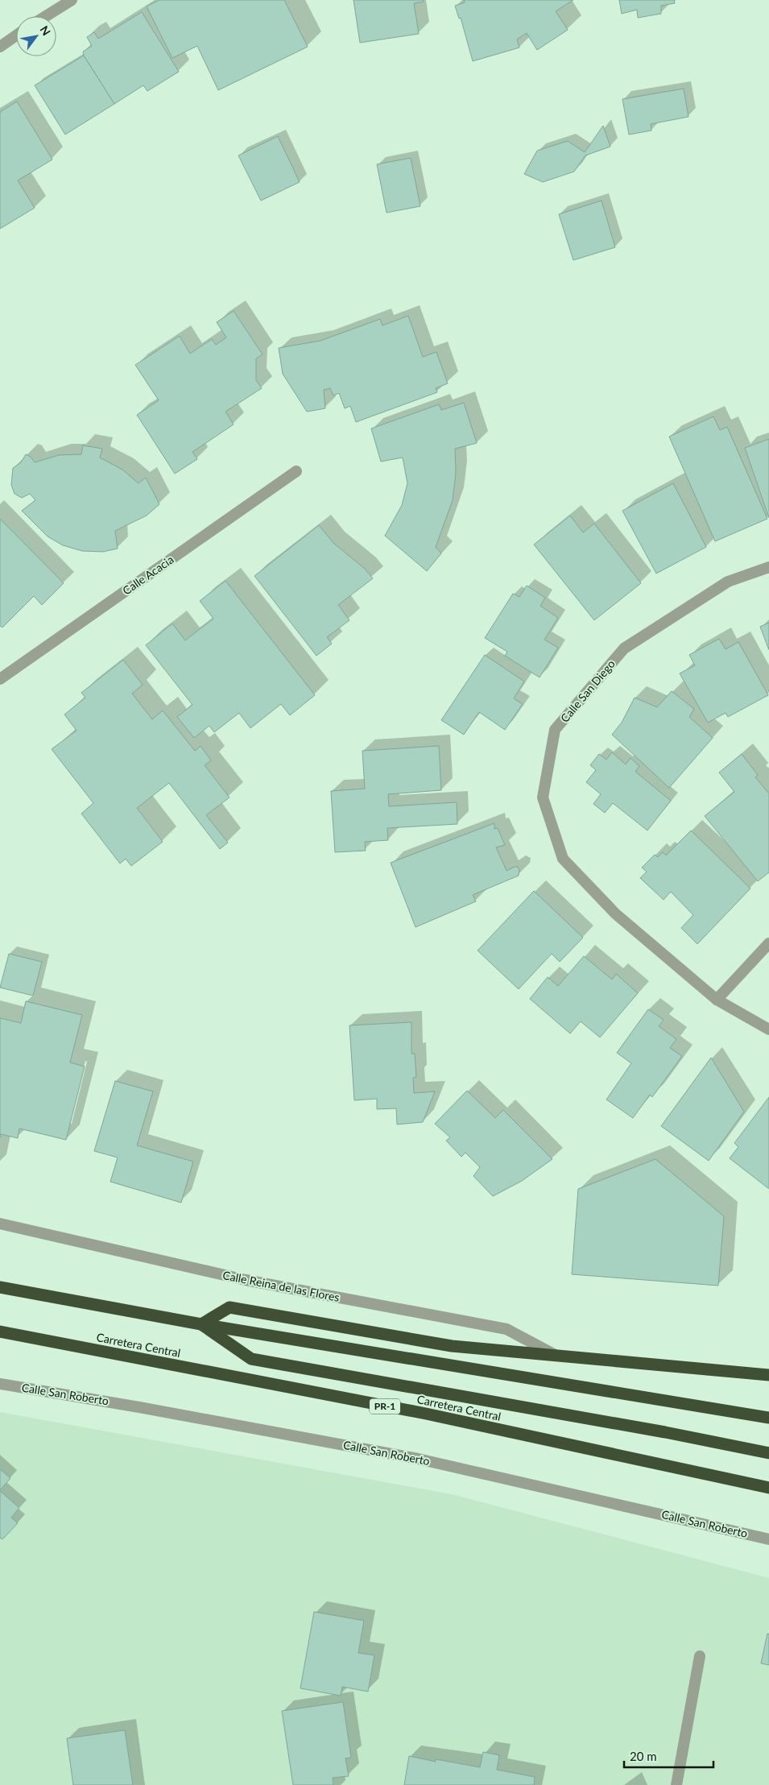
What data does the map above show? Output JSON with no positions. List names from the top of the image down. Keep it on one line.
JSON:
{"streets":{"highway":["Carretera Central","PR-1"],"street":["Calle Acacia","Calle San Diego","Calle Reina de las Flores","Calle San Roberto"]},"scale_bar":"20 m","north":"top right"}
